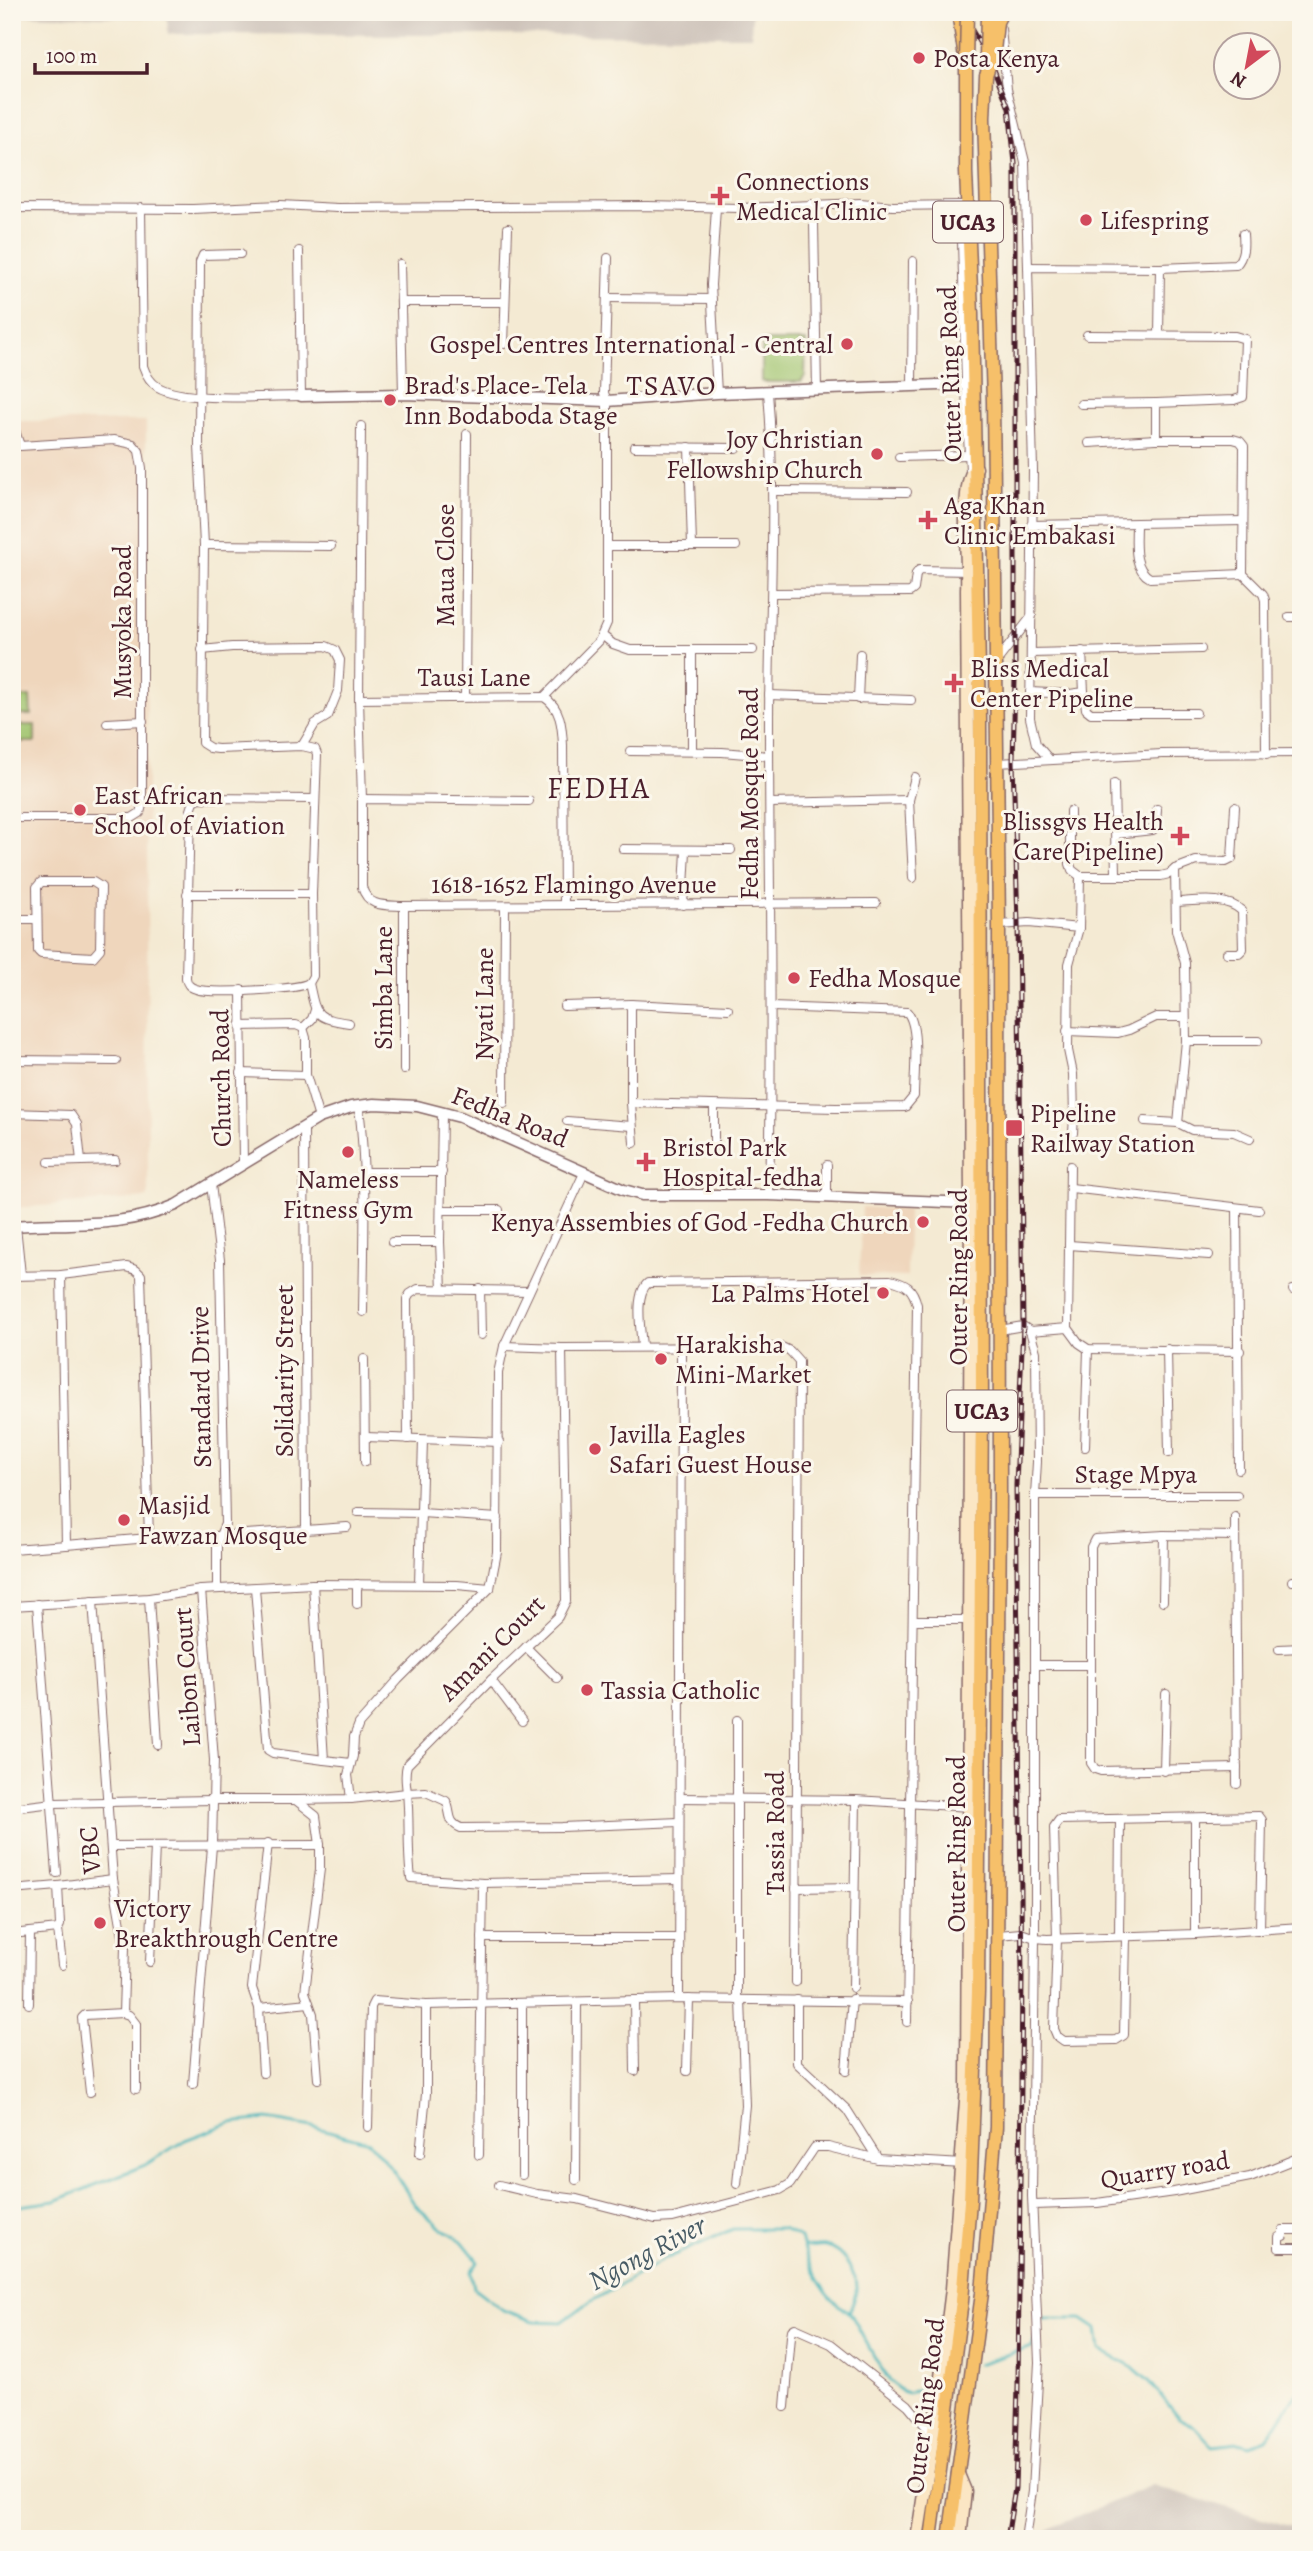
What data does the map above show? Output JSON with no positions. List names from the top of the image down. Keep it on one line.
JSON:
{"streets":{"main road":["UCA3","Outer Ring Road"],"street":["Maua Close","Musyoka Road","Tausi Lane","Fedha Mosque Road","1618-1652 Flamingo Avenue","Simba Lane","Nyati Lane","Church Road","Fedha Road","Solidarity Street","Standard Drive","Stage Mpya","Amani Court","Laibon Court","Tassia Road","VBC","Quarry road"]},"crossings":[["UCA3","Outer Ring Road"],["UCA3","Fedha Road"],["Maua Close","Tausi Lane"],["Tausi Lane","1618-1652 Flamingo Avenue"],["Fedha Mosque Road","1618-1652 Flamingo Avenue"],["Fedha Mosque Road","Fedha Road"],["1618-1652 Flamingo Avenue","Simba Lane"],["1618-1652 Flamingo Avenue","Nyati Lane"],["Church Road","Fedha Road"],["Fedha Road","Solidarity Street"],["Fedha Road","Standard Drive"]],"districts":["TSAVO","FEDHA"],"water":["Ngong River"],"places":{"other":["Posta Kenya","Lifespring","Gospel Centres International - Central","Brad's Place- Tela Inn Bodaboda Stage","Joy Christian Fellowship Church","East African School of Aviation","Fedha Mosque","Nameless Fitness Gym","Kenya Assembies of God -Fedha Church","La Palms Hotel","Harakisha Mini-Market","Javilla Eagles Safari Guest House","Masjid Fawzan Mosque","Tassia Catholic","Victory Breakthrough Centre"],"health":["Connections Medical Clinic","Aga Khan Clinic Embakasi","Bliss Medical Center Pipeline","Blissgvs Health Care(Pipeline)","Bristol Park Hospital-fedha"],"transit":["Pipeline Railway Station"]},"scale_bar":"100 m","north":"bottom left"}
